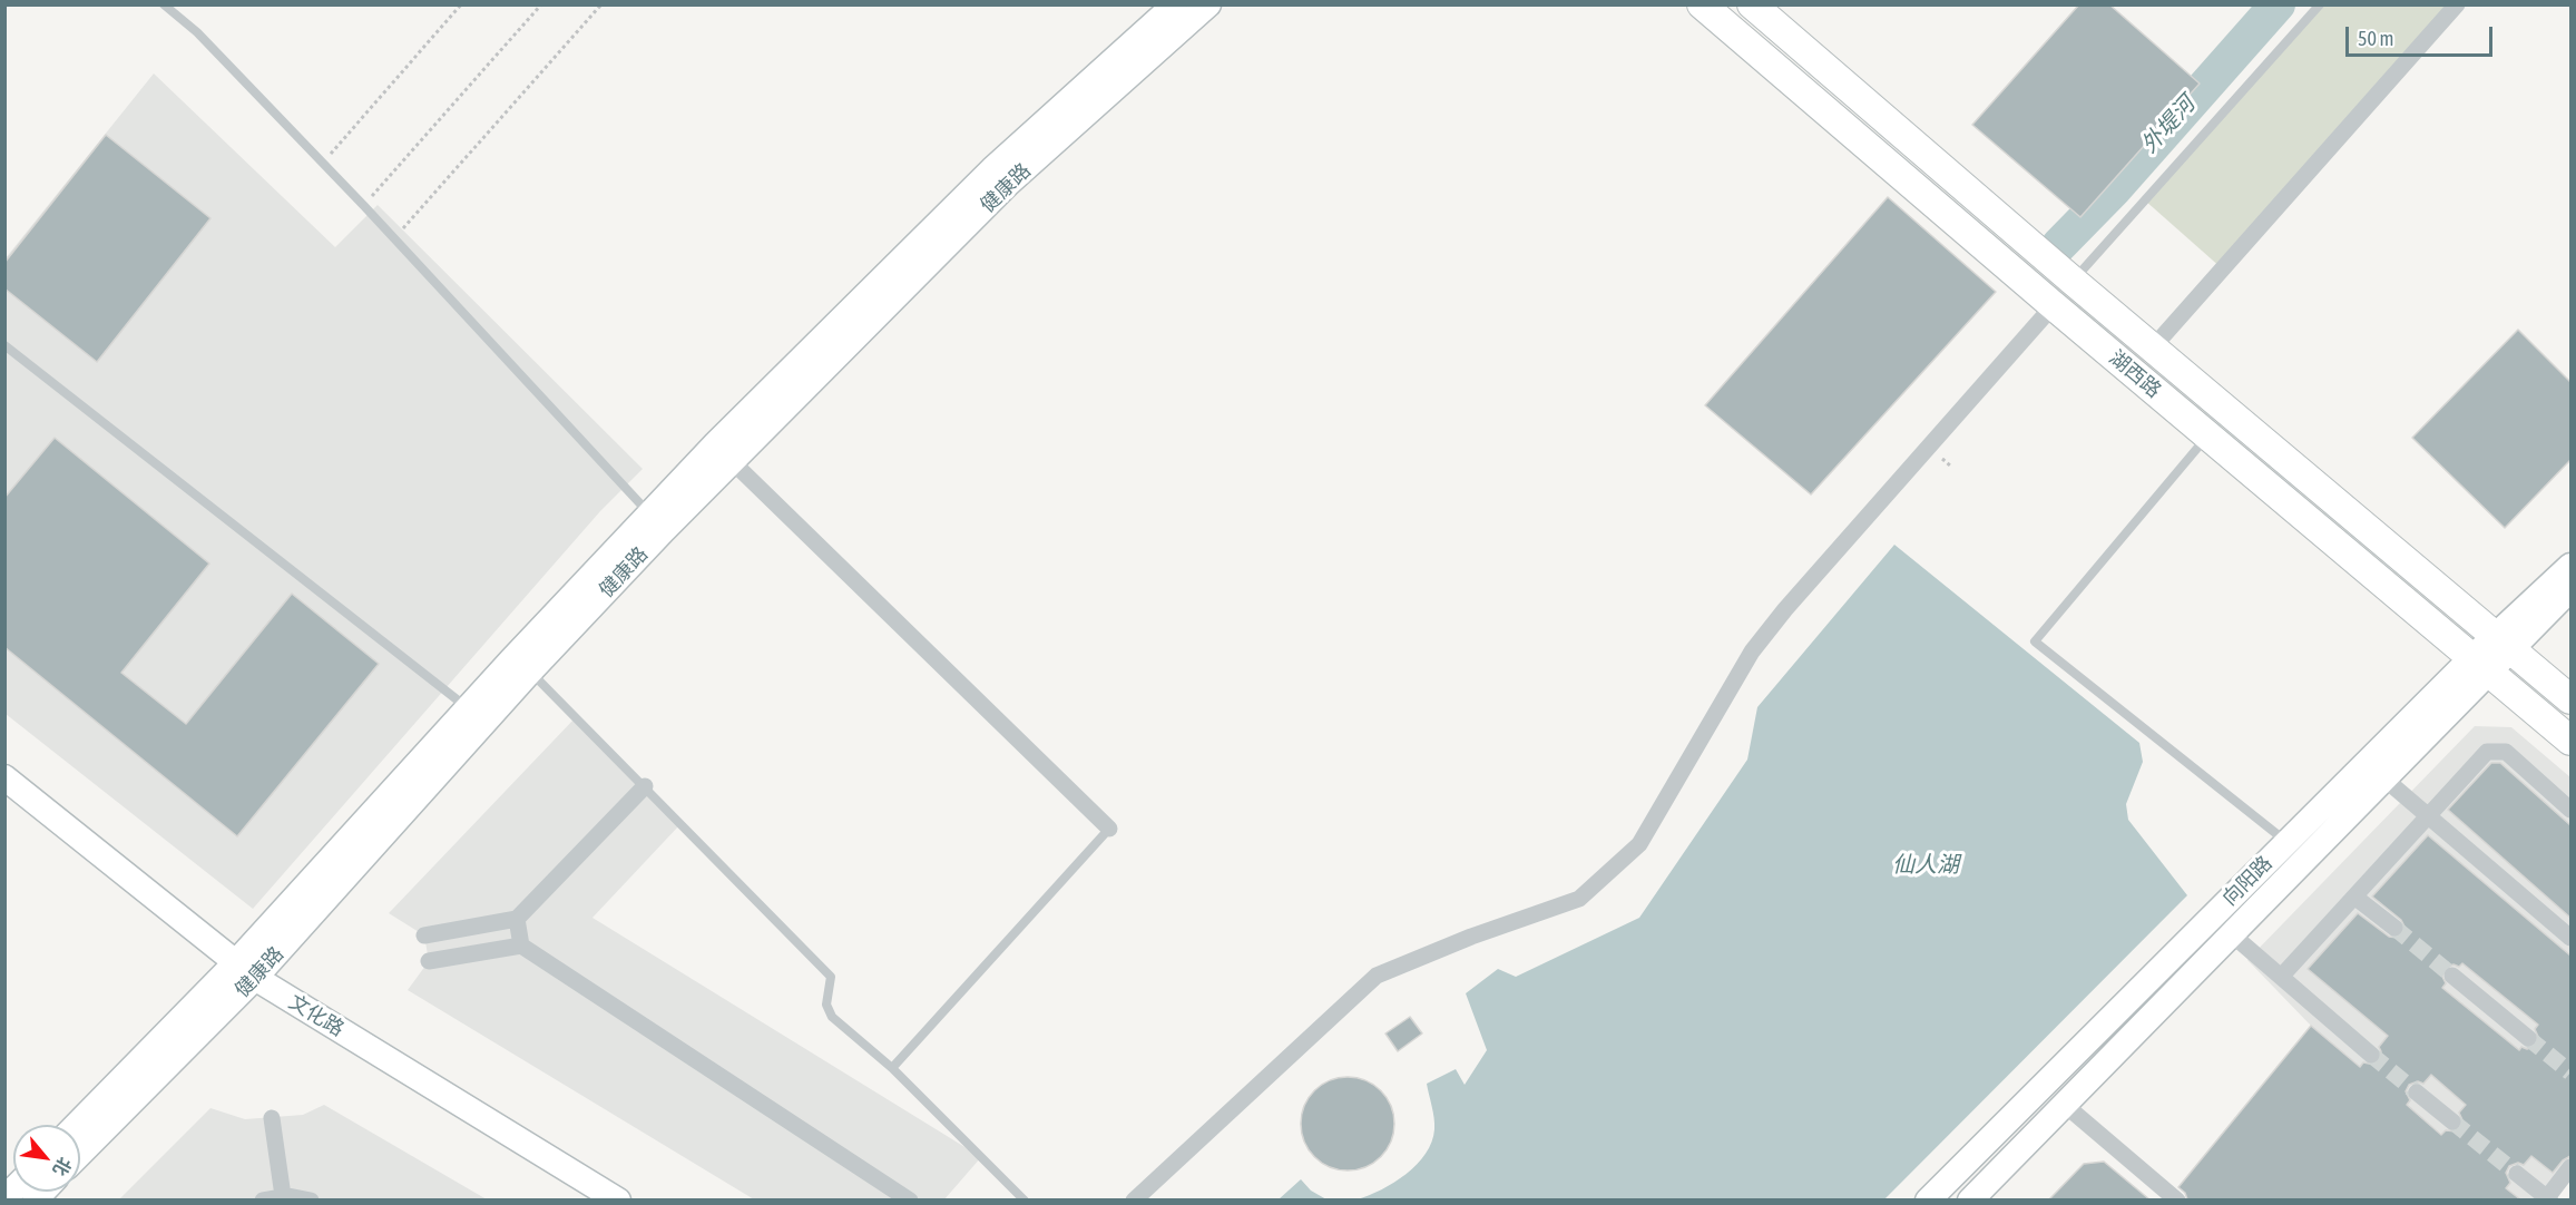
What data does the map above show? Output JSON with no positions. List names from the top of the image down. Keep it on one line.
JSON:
{"streets":{"main road":["健康路","湖西路","向阳路","文化路"]},"crossings":[["健康路","文化路"],["湖西路","向阳路"]],"water":["外堤河","仙人湖"],"scale_bar":"50 m","north":"bottom right"}
